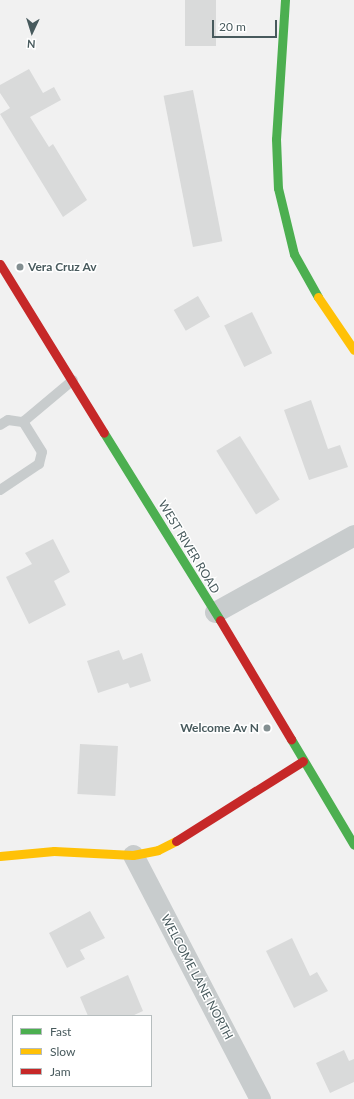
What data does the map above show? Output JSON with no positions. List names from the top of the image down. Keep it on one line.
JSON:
{"streets":{"street":["WEST RIVER ROAD","WELCOME LANE NORTH"]},"places":["Vera Cruz Av","Welcome Av N"],"legend":["Fast","Slow","Jam"],"scale_bar":"20 m","north":"bottom"}
